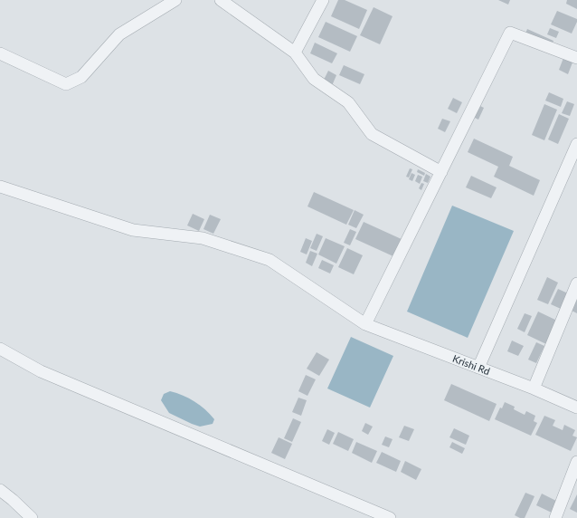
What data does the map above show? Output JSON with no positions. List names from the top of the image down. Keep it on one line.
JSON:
{"streets":{"street":["Krishi Rd"]}}
